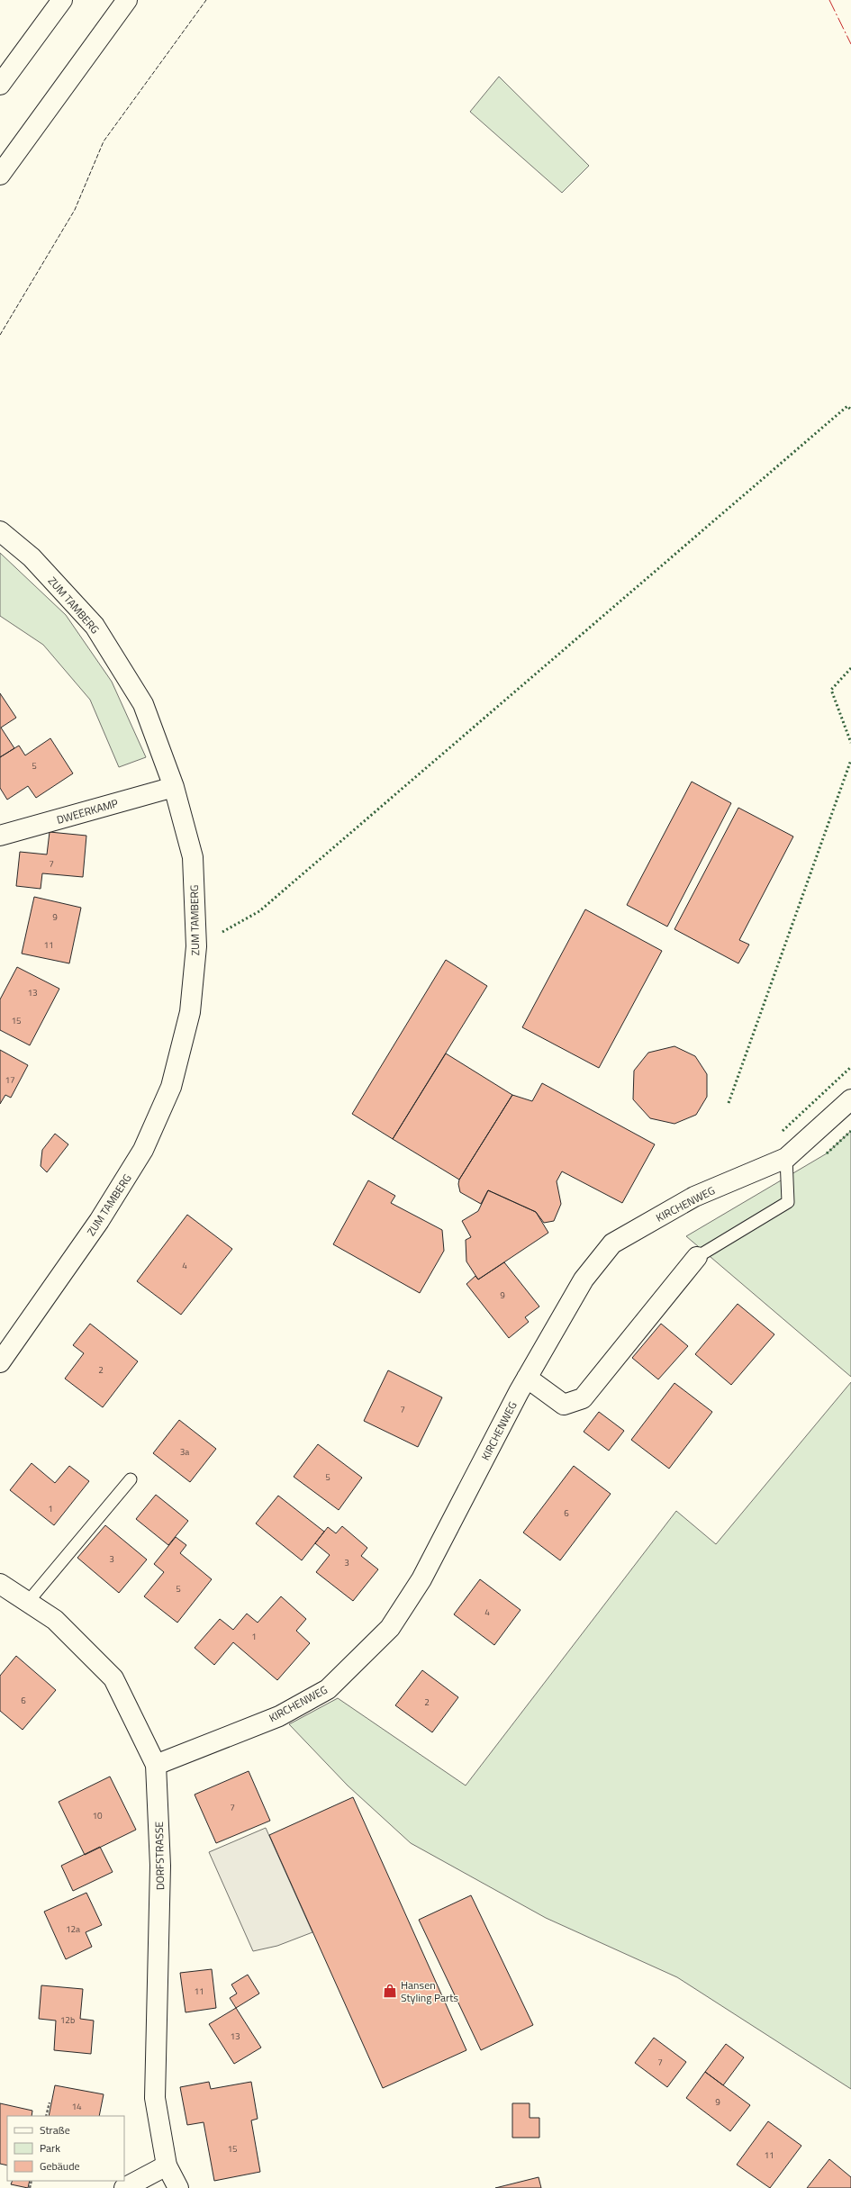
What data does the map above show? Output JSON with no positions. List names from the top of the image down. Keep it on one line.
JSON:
{"streets":{"main road":["ZUM TAMBERG","DWEERKAMP","KIRCHENWEG","DORFSTRASSE"]},"crossings":[["ZUM TAMBERG","DWEERKAMP"],["KIRCHENWEG","DORFSTRASSE"]],"places":{"shop":["Hansen Styling Parts"]},"house_numbers":["5","7","9","11","13","15","17","4","9","2","7","3a","5","1","6","3","3","5","4","1","6","2","7","10","12a","11","12b","13","7","9","14","15","11"],"legend":["Straße","Park","Gebäude"]}
